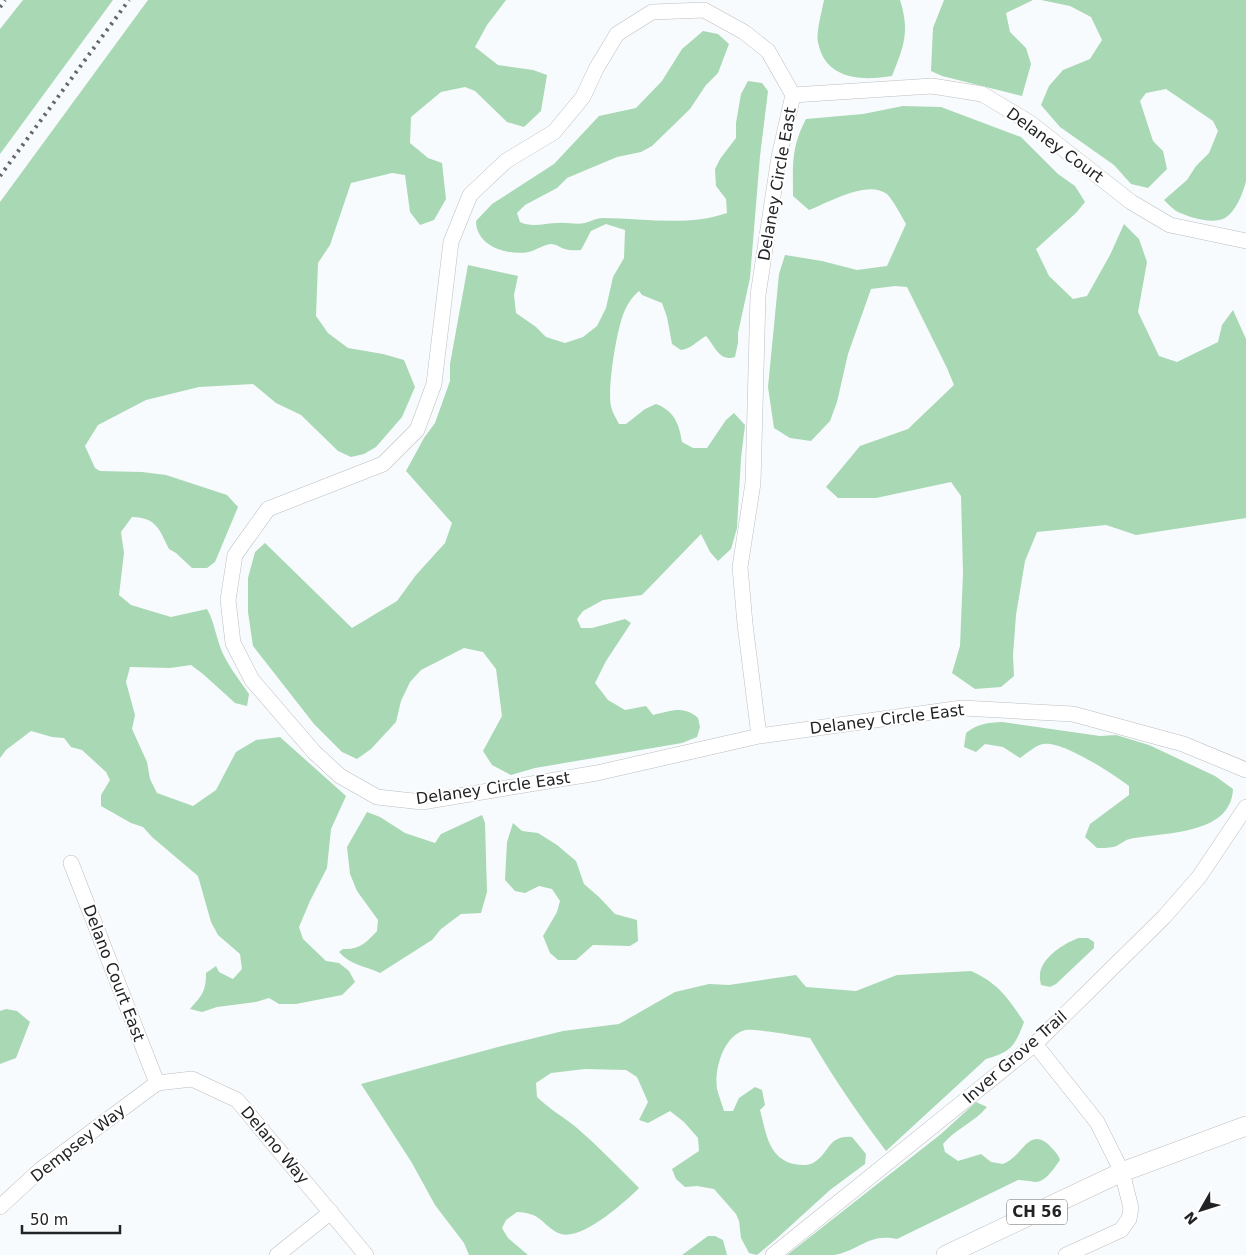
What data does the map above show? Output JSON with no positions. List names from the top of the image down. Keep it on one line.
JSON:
{"streets":{"main road":["CH 56"],"street":["Delaney Court","Delaney Circle East","Delano Court East","Inver Grove Trail","Dempsey Way","Delano Way"]},"crossings":[["Delaney Court","Delaney Circle East"],["Delano Court East","Dempsey Way"],["Delano Court East","Delano Way"],["Dempsey Way","Delano Way"]],"scale_bar":"50 m","north":"bottom left"}
